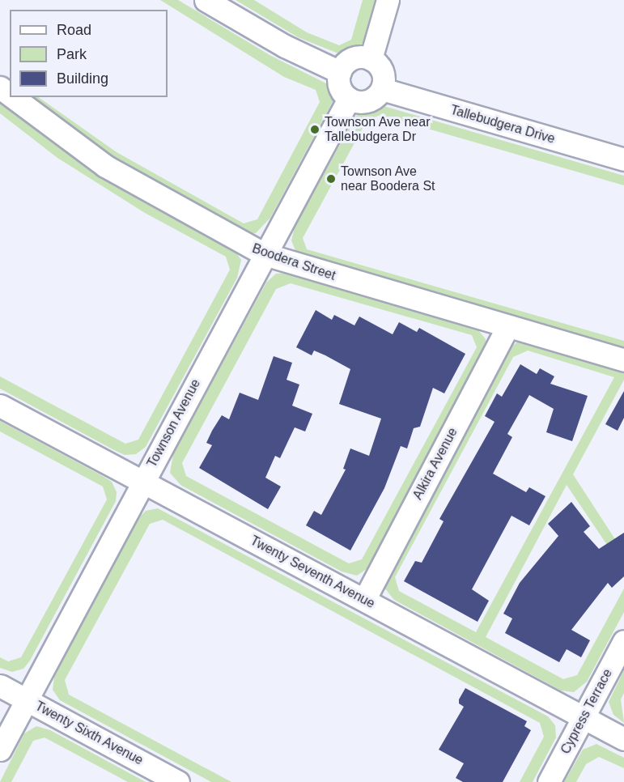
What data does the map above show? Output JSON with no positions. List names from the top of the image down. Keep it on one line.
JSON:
{"streets":{"street":["Tallebudgera Drive","Boodera Street","Townson Avenue","Alkira Avenue","Twenty Seventh Avenue","Cypress Terrace","Twenty Sixth Avenue"]},"crossings":[["Tallebudgera Drive","Townson Avenue"],["Boodera Street","Townson Avenue"],["Boodera Street","Alkira Avenue"],["Townson Avenue","Twenty Seventh Avenue"],["Townson Avenue","Twenty Sixth Avenue"],["Alkira Avenue","Twenty Seventh Avenue"],["Twenty Seventh Avenue","Cypress Terrace"]],"places":["Townson Ave near Tallebudgera Dr","Townson Ave near Boodera St"],"legend":["Road","Park","Building"]}
